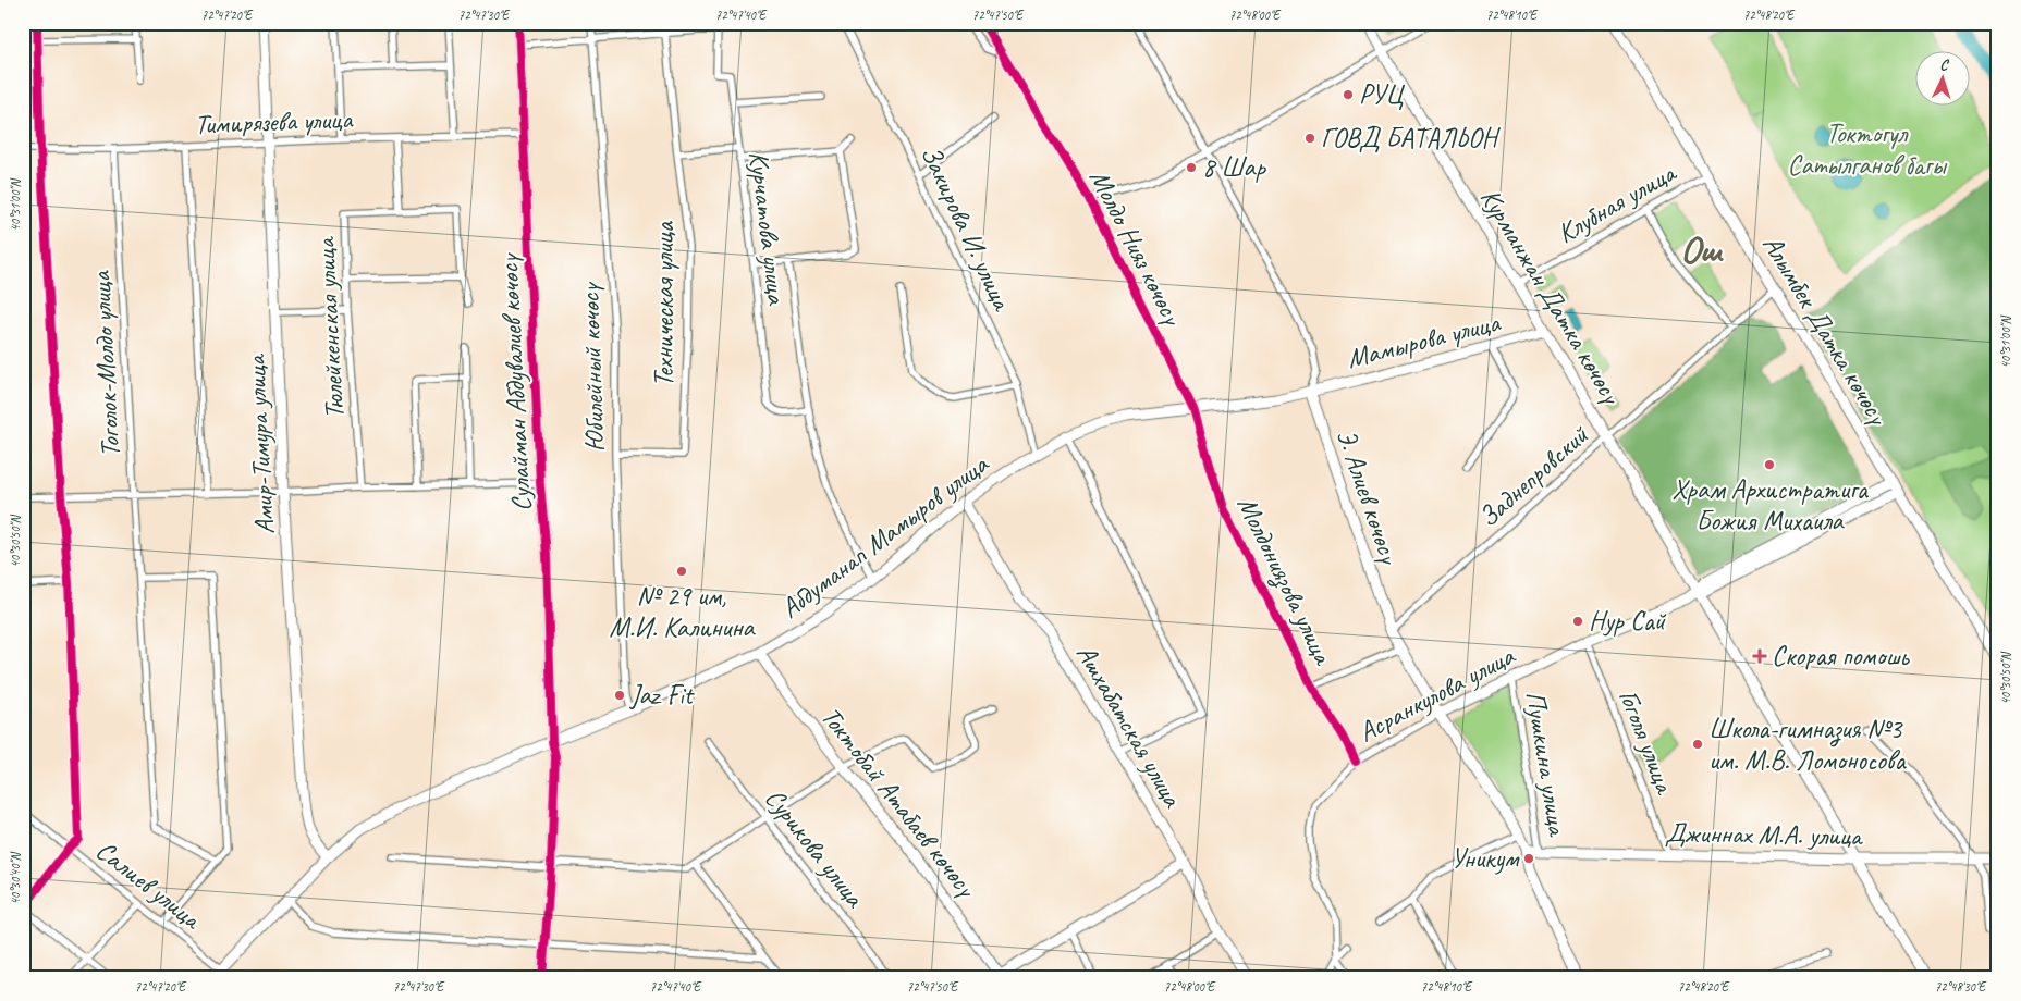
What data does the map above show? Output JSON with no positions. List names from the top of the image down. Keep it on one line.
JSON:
{"streets":{"main road":["Курманжан Датка көчөсү","Алымбек Датка көчөсү","Мамырова улица","Сулайман Абдувалиев көчөсү","Амир-Тимура улица","Э. Алиев көчөсү","Абдуманап Мамыров улица","Асранкулова улица","Ашхабатская улица","Токтобай Атабаев көчөсү","Джиннах М.А. улица"],"street":["Тимирязева улица","Клубная улица","Курчатова улица","Закирова И. улица","Молдо Нияз көчөсү","Техническая улица","Тюлейкенская улица","Тоголок-Молдо улица","Юбилейный көчөсү","Заднепровский","Молдониязова улица","Гоголя улица","Пушкина улица","Сурикова улица","Салиев улица"]},"crossings":[["Тимирязева улица","Тоголок-Молдо улица"],["Тимирязева улица","Сулайман Абдувалиев көчөсү"],["Тимирязева улица","Амир-Тимура улица"],["Клубная улица","Курманжан Датка көчөсү"],["Клубная улица","Алымбек Датка көчөсү"],["Закирова И. улица","Абдуманап Мамыров улица"],["Молдо Нияз көчөсү","Абдуманап Мамыров улица"],["Молдо Нияз көчөсү","Молдониязова улица"],["Курманжан Датка көчөсү","Мамырова улица"],["Курманжан Датка көчөсү","Заднепровский"],["Курманжан Датка көчөсү","Асранкулова улица"],["Курманжан Датка көчөсү","Джиннах М.А. улица"],["Техническая улица","Юбилейный көчөсү"],["Алымбек Датка көчөсү","Заднепровский"],["Алымбек Датка көчөсү","Асранкулова улица"],["Мамырова улица","Э. Алиев көчөсү"],["Мамырова улица","Абдуманап Мамыров улица"],["Юбилейный көчөсү","Абдуманап Мамыров улица"],["Сулайман Абдувалиев көчөсү","Абдуманап Мамыров улица"],["Амир-Тимура улица","Абдуманап Мамыров улица"],["Заднепровский","Э. Алиев көчөсү"],["Э. Алиев көчөсү","Абдуманап Мамыров улица"],["Э. Алиев көчөсү","Асранкулова улица"],["Э. Алиев көчөсү","Джиннах М.А. улица"],["Абдуманап Мамыров улица","Молдониязова улица"],["Абдуманап Мамыров улица","Ашхабатская улица"],["Абдуманап Мамыров улица","Токтобай Атабаев көчөсү"],["Абдуманап Мамыров улица","Салиев улица"],["Молдониязова улица","Асранкулова улица"],["Асранкулова улица","Гоголя улица"],["Асранкулова улица","Пушкина улица"],["Гоголя улица","Джиннах М.А. улица"],["Пушкина улица","Джиннах М.А. улица"]],"districts":["Ош"],"parks":["Токтогул Сатылганов багы"],"places":{"other":["РУЦ","ГОВД БАТАЛЬОН","8 Шар","Храм Архистратига Божия Михаила","№ 29 им, М.И. Калинина","Нур Сай","Jaz Fit","Школа-гимназия №3 им. М.В. Ломоносова","Уникум"],"health":["Скорая помошь"]},"north":"top","coordinates":["72°47'20\"E","72°47'30\"E","72°47'40\"E","72°47'50\"E","72°48'00\"E","72°48'10\"E","72°48'20\"E","40°31'00\"N","40°30'50\"N","40°30'40\"N","72°48'30\"E"]}
